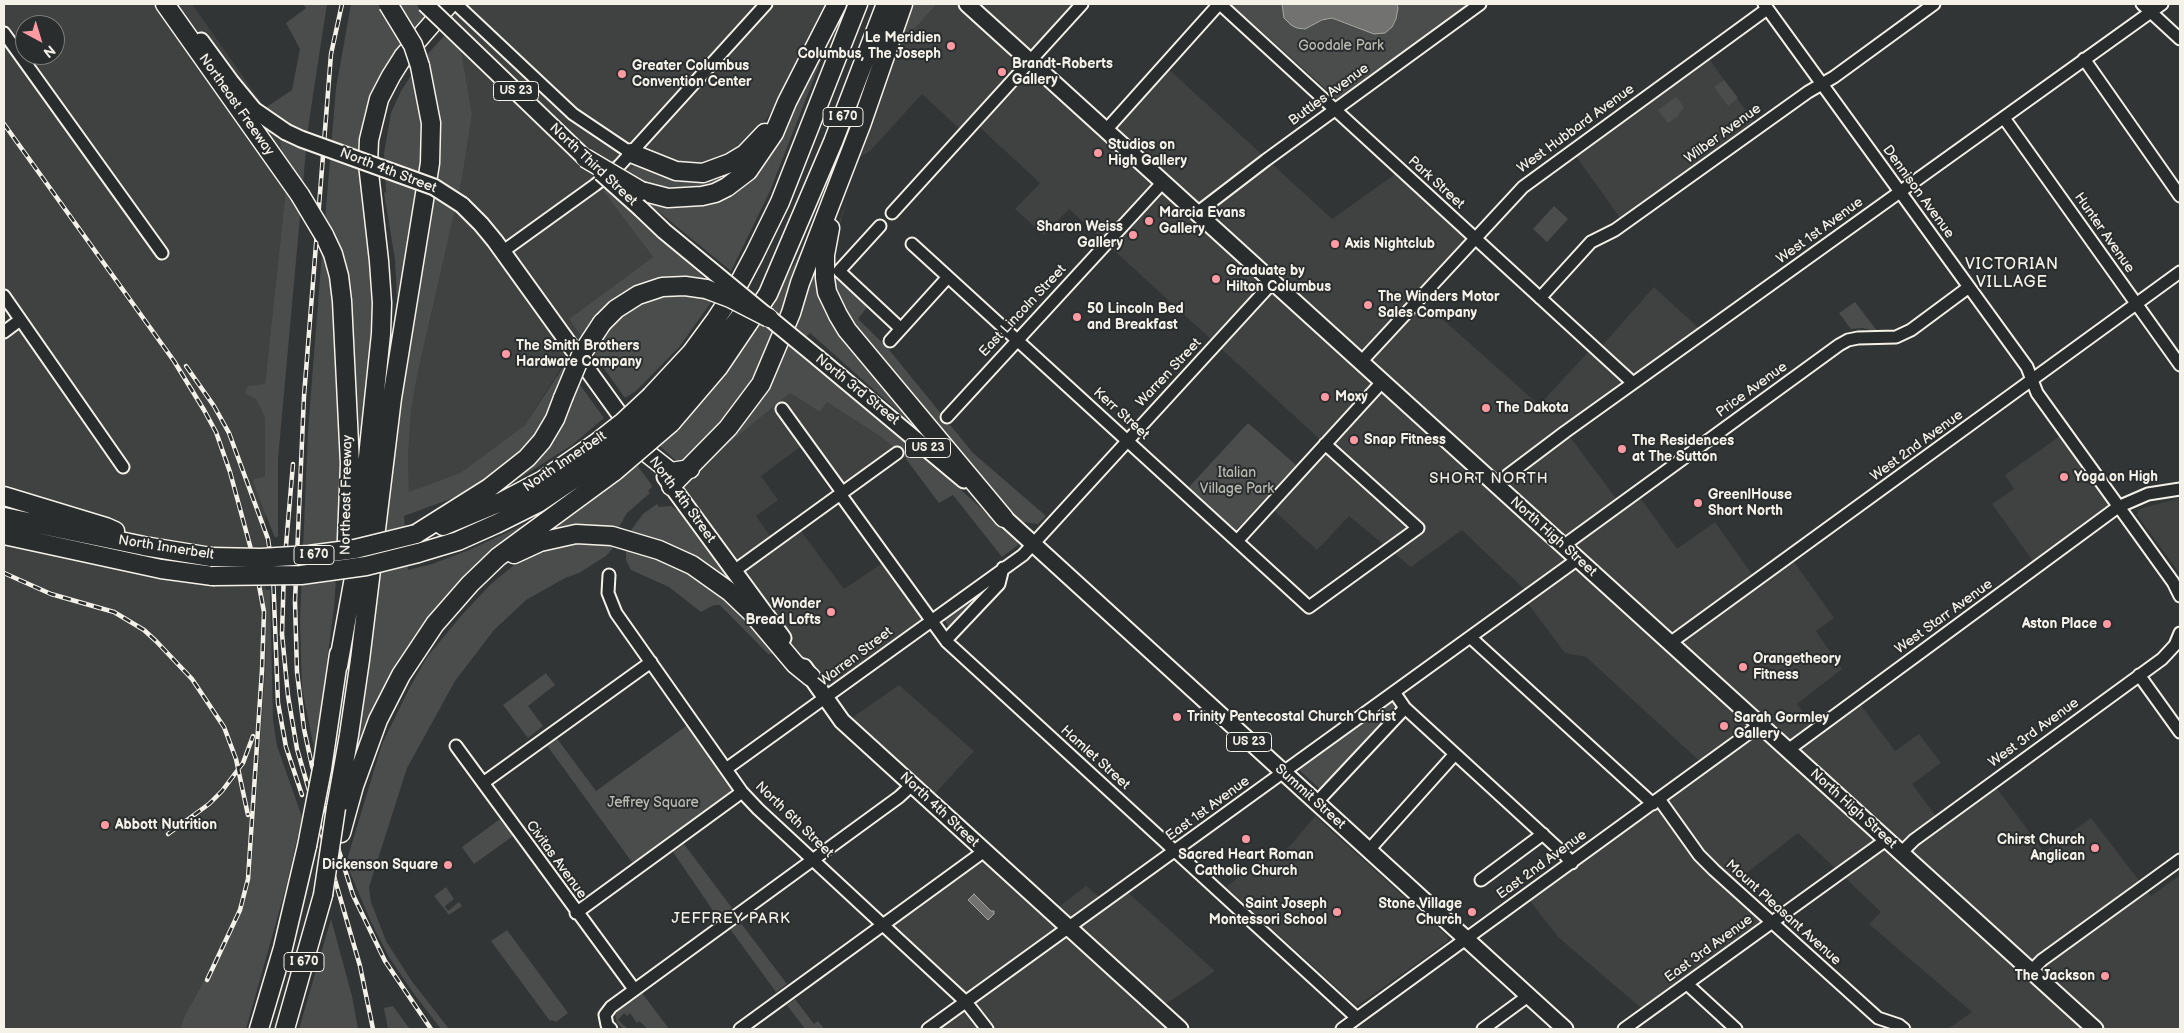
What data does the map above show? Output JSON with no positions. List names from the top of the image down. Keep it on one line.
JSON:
{"streets":{"highway":["Northeast Freeway","I 670","North Innerbelt"],"main road":["US 23","North Third Street","North 4th Street","North 3rd Street","North High Street","Summit Street"],"street":["Buttles Avenue","West Hubbard Avenue","Wilber Avenue","Park Street","Dennison Avenue","West 1st Avenue","Hunter Avenue","East Lincoln Street","Warren Street","Price Avenue","Kerr Street","West 2nd Avenue","West Starr Avenue","West 3rd Avenue","Hamlet Street","East 1st Avenue","North 6th Street","Civitas Avenue","East 2nd Avenue","Mount Pleasant Avenue","East 3rd Avenue"]},"crossings":[["Buttles Avenue","Park Street"],["Buttles Avenue","North High Street"],["Northeast Freeway","I 670"],["I 670","North Innerbelt"],["West Hubbard Avenue","Park Street"],["West Hubbard Avenue","Dennison Avenue"],["West Hubbard Avenue","North High Street"],["Wilber Avenue","Park Street"],["Wilber Avenue","Dennison Avenue"],["North Third Street","North 3rd Street"],["North 4th Street","Warren Street"],["North 4th Street","East 1st Avenue"],["Park Street","West 1st Avenue"],["Dennison Avenue","West 1st Avenue"],["Dennison Avenue","Price Avenue"],["Dennison Avenue","West 2nd Avenue"],["Dennison Avenue","West Starr Avenue"],["West 1st Avenue","Hunter Avenue"],["West 1st Avenue","North High Street"],["Hunter Avenue","West 2nd Avenue"],["East Lincoln Street","Kerr Street"],["East Lincoln Street","North High Street"],["Warren Street","North 3rd Street"],["Warren Street","Kerr Street"],["Warren Street","North High Street"],["Warren Street","Hamlet Street"],["Warren Street","Summit Street"],["Warren Street","North 6th Street"],["North 3rd Street","Summit Street"],["Price Avenue","North High Street"],["West 2nd Avenue","North High Street"],["North High Street","West Starr Avenue"],["North High Street","West 3rd Avenue"],["North High Street","East 1st Avenue"],["North High Street","East 2nd Avenue"],["North High Street","East 3rd Avenue"],["Hamlet Street","East 1st Avenue"],["Hamlet Street","East 2nd Avenue"],["Summit Street","East 1st Avenue"],["Summit Street","East 2nd Avenue"],["East 1st Avenue","North 6th Street"],["East 1st Avenue","Mount Pleasant Avenue"],["East 2nd Avenue","Mount Pleasant Avenue"],["Mount Pleasant Avenue","East 3rd Avenue"]],"districts":["VICTORIAN VILLAGE","SHORT NORTH","JEFFREY PARK"],"parks":["Goodale Park","Italian Village Park","Jeffrey Square"],"places":["Le Meridien Columbus, The Joseph","Brandt-Roberts Gallery","Greater Columbus Convention Center","Studios on High Gallery","Marcia Evans Gallery","Sharon Weiss Gallery","Axis Nightclub","Graduate by Hilton Columbus","The Winders Motor Sales Company","50 Lincoln Bed and Breakfast","The Smith Brothers Hardware Company","Moxy","The Dakota","Snap Fitness","The Residences at The Sutton","Yoga on High","Green|House Short North","Wonder Bread Lofts","Aston Place","Orangetheory Fitness","Trinity Pentecostal Church Christ","Sarah Gormley Gallery","Abbott Nutrition","Sacred Heart Roman Catholic Church","Chirst Church Anglican","Dickenson Square","Saint Joseph Montessori School","Stone Village Church","The Jackson"],"north":"bottom right"}
